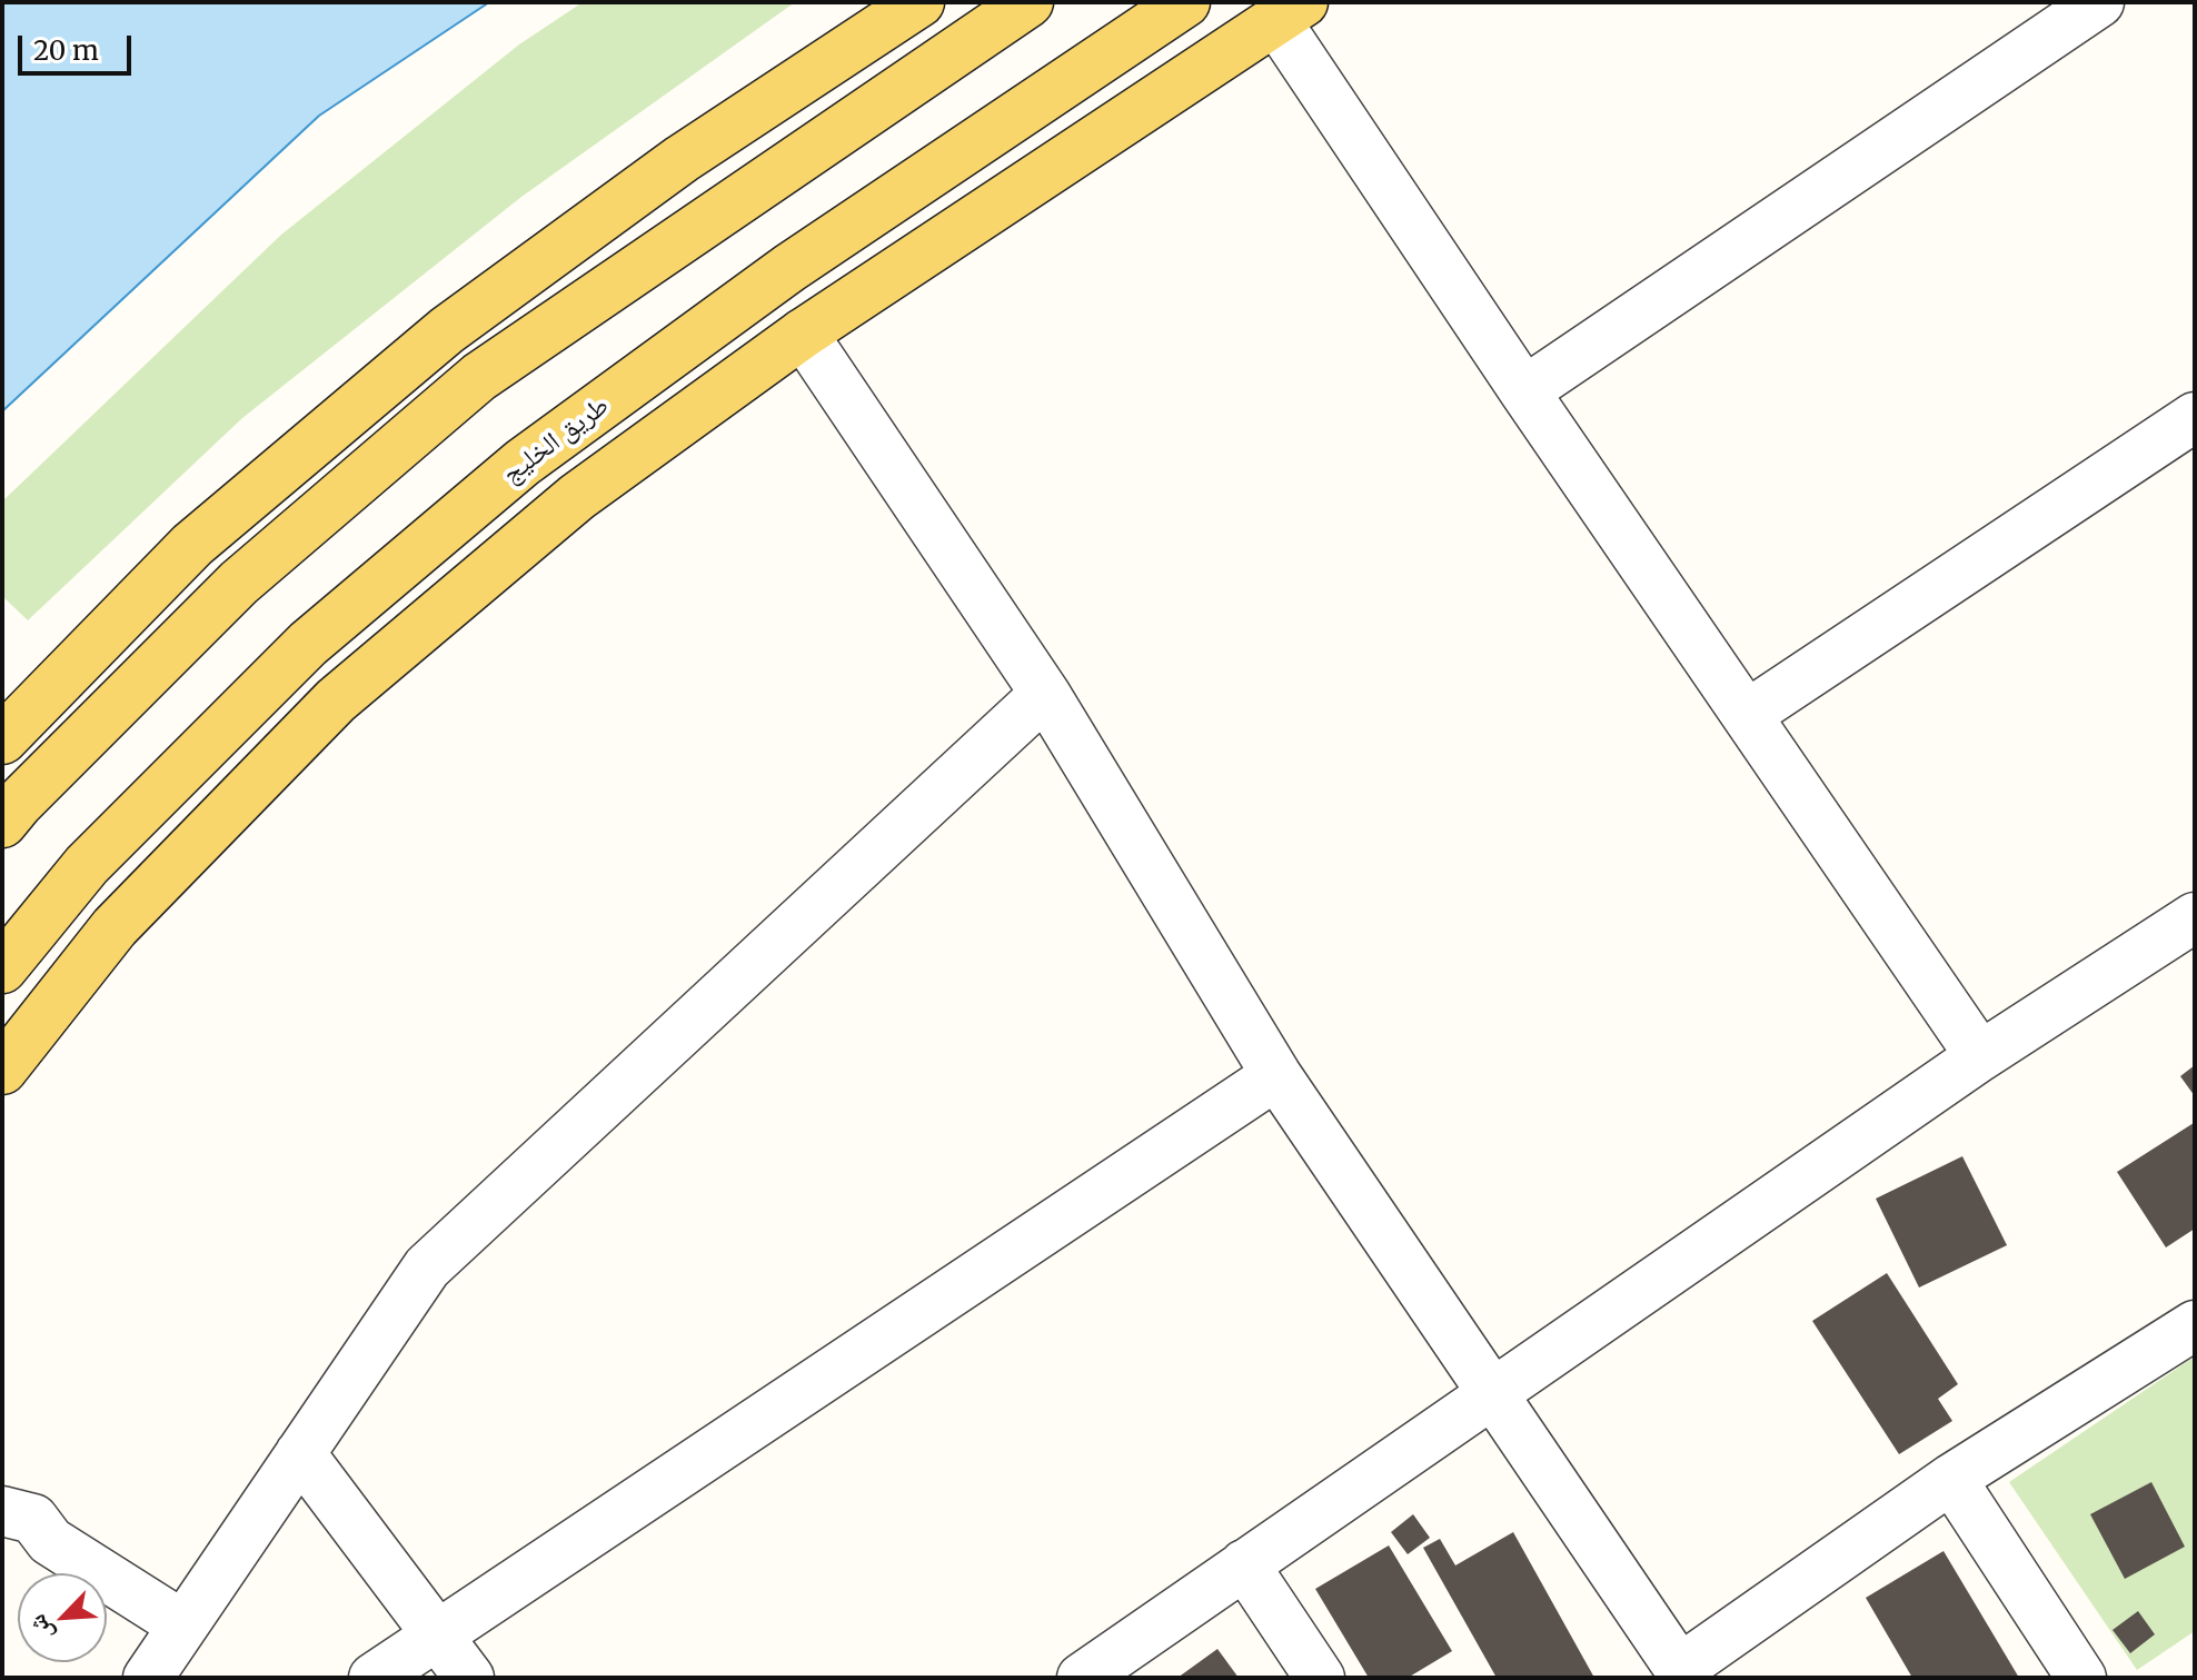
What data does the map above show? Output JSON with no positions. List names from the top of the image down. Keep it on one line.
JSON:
{"streets":{"main road":["طريق الخليج"]},"scale_bar":"20 m","north":"bottom left"}
